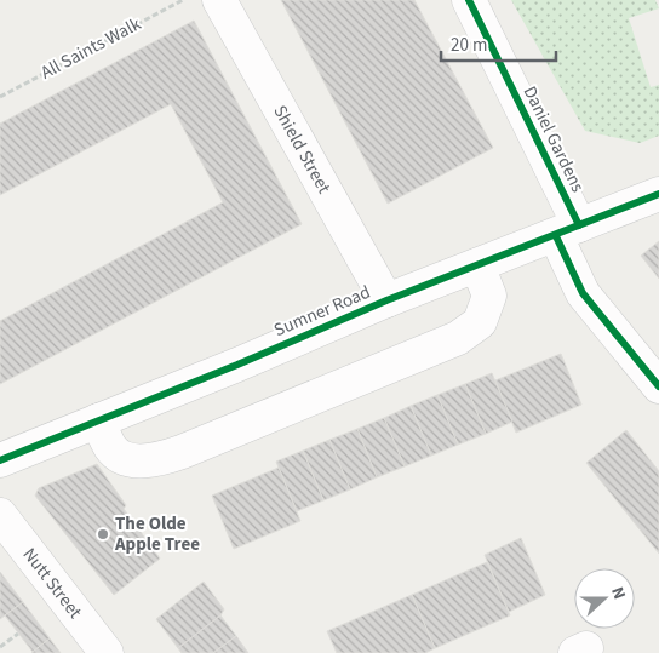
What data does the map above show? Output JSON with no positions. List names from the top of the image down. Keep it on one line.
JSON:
{"streets":{"street":["Daniel Gardens","Shield Street","Sumner Road","Nutt Street"],"path":["All Saints Walk"]},"crossings":[["Daniel Gardens","Sumner Road"],["Shield Street","Sumner Road"]],"places":["The Olde Apple Tree"],"scale_bar":"20 m","north":"right"}
